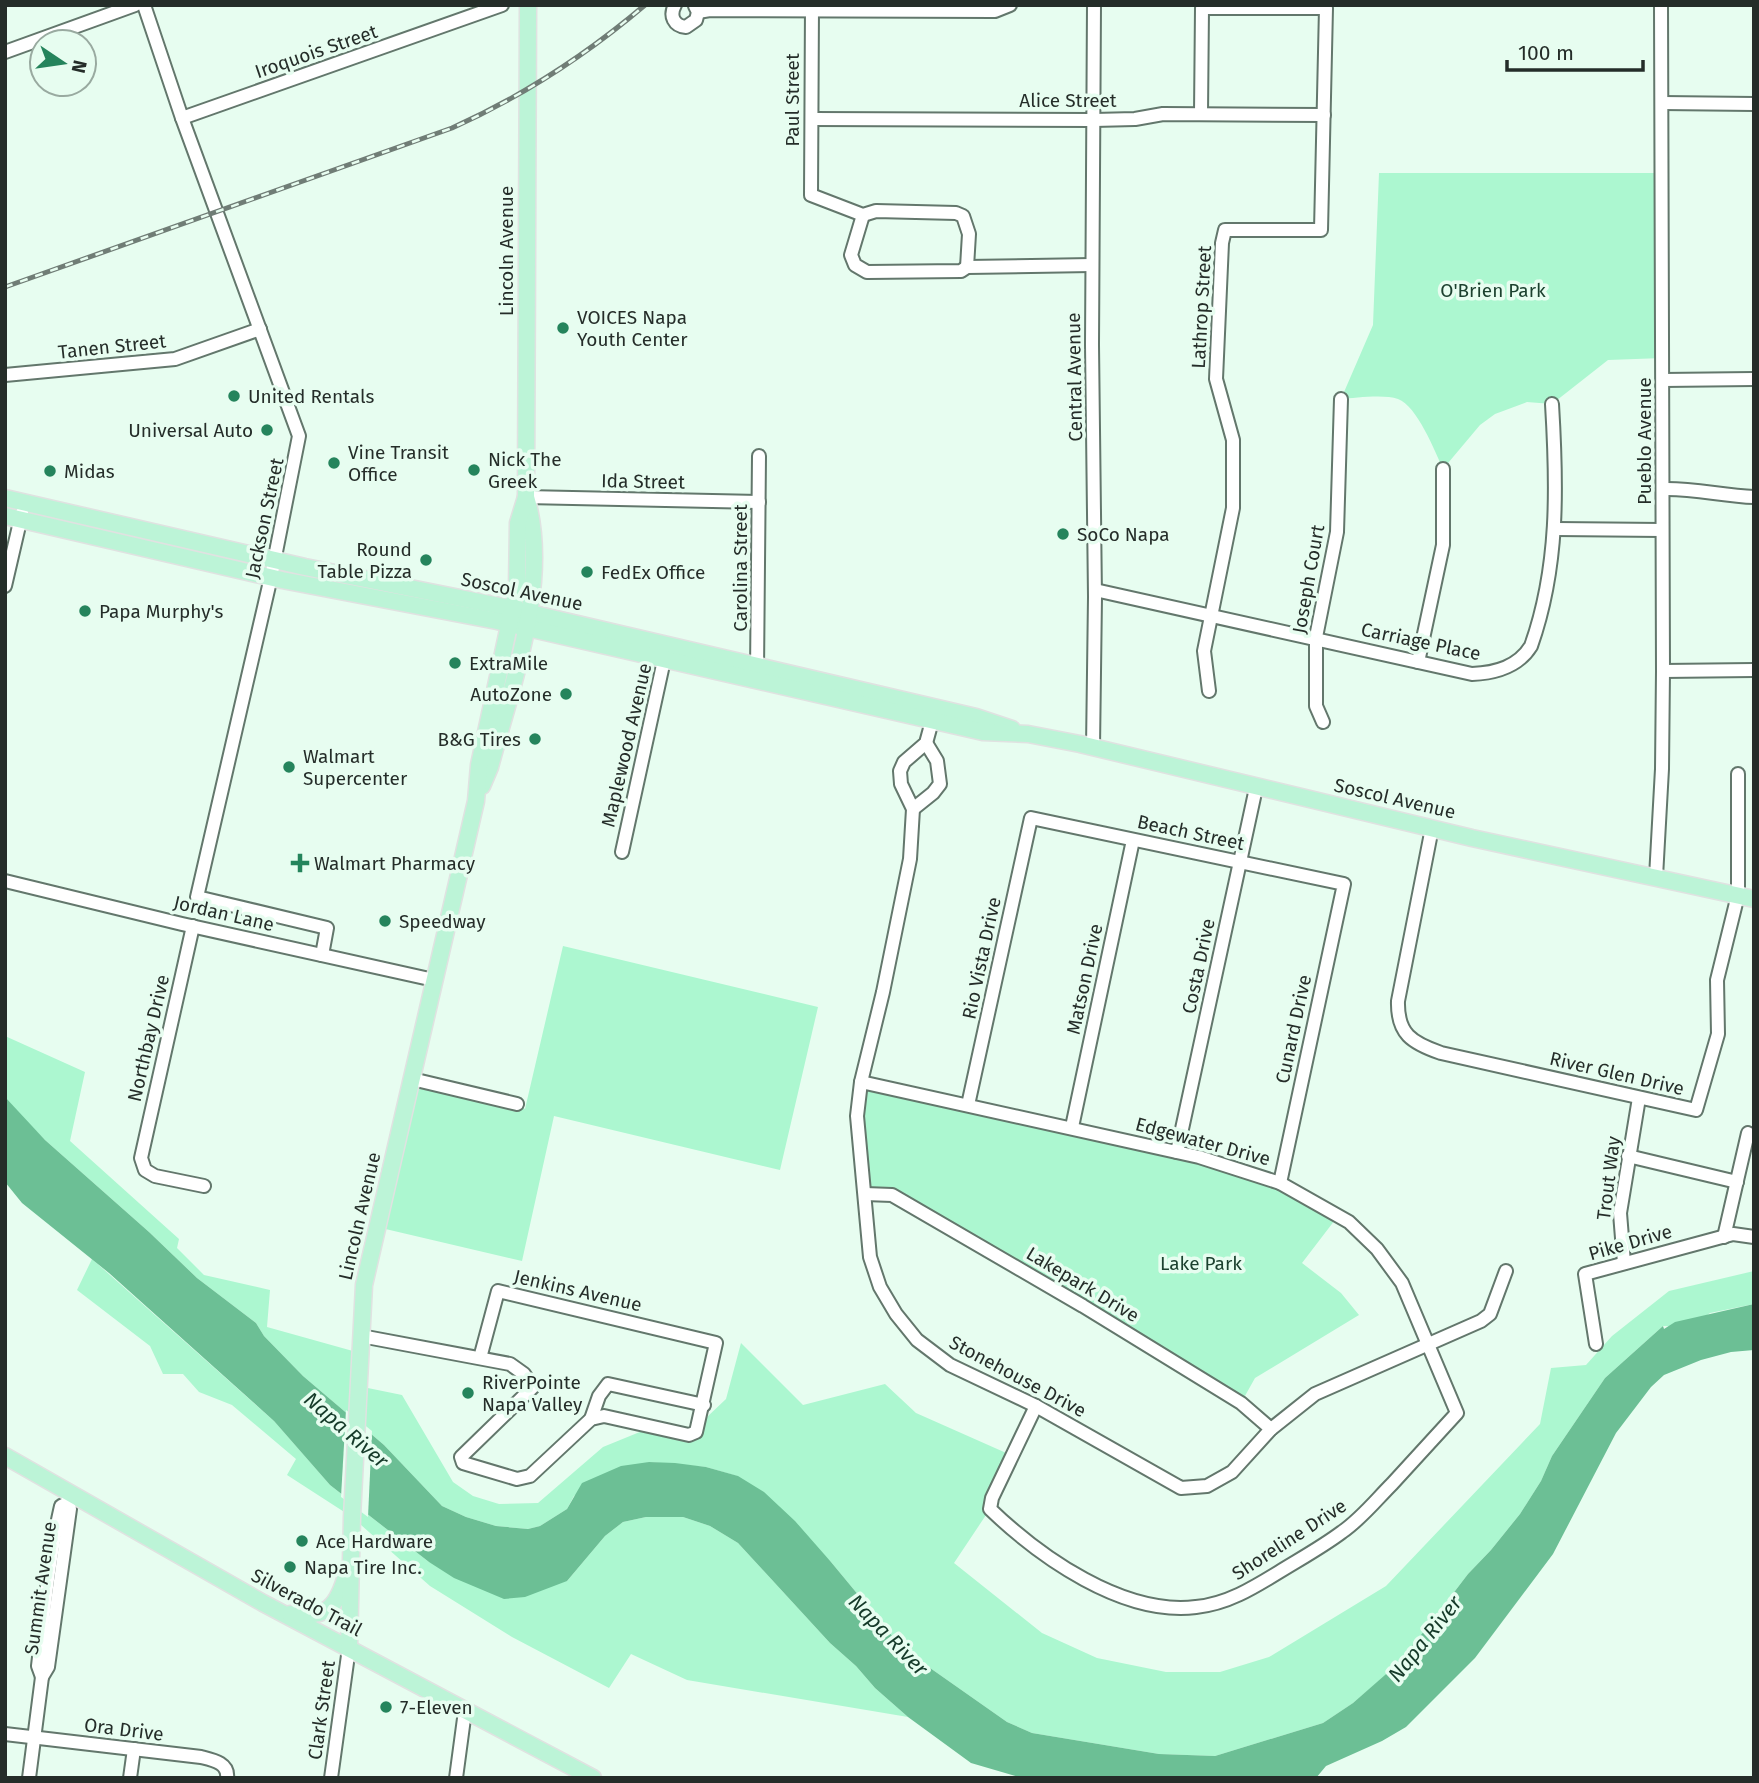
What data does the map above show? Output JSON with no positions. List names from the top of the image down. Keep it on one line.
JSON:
{"streets":{"main road":["Lincoln Avenue","Soscol Avenue","Silverado Trail"],"street":["Iroquois Street","Paul Street","Alice Street","Lathrop Street","Tanen Street","Central Avenue","Pueblo Avenue","Ida Street","Jackson Street","Carolina Street","Joseph Court","Carriage Place","Maplewood Avenue","Beach Street","Jordan Lane","Rio Vista Drive","Costa Drive","Matson Drive","Cunard Drive","Northbay Drive","River Glen Drive","Edgewater Drive","Trout Way","Pike Drive","Lakepark Drive","Jenkins Avenue","Stonehouse Drive","Shoreline Drive","Summit Avenue","Clark Street","Ora Drive"]},"crossings":[["Iroquois Street","Jackson Street"],["Paul Street","Alice Street"],["Alice Street","Lathrop Street"],["Alice Street","Central Avenue"],["Lincoln Avenue","Ida Street"],["Lincoln Avenue","Soscol Avenue"],["Lincoln Avenue","Jordan Lane"],["Lincoln Avenue","Silverado Trail"],["Lincoln Avenue","Clark Street"],["Lathrop Street","Carriage Place"],["Tanen Street","Jackson Street"],["Central Avenue","Soscol Avenue"],["Central Avenue","Carriage Place"],["Pueblo Avenue","Soscol Avenue"],["Ida Street","Carolina Street"],["Jackson Street","Soscol Avenue"],["Jackson Street","Jordan Lane"],["Carolina Street","Soscol Avenue"],["Joseph Court","Carriage Place"],["Soscol Avenue","Maplewood Avenue"],["Soscol Avenue","Costa Drive"],["Soscol Avenue","River Glen Drive"],["Soscol Avenue","Stonehouse Drive"],["Beach Street","Rio Vista Drive"],["Beach Street","Costa Drive"],["Beach Street","Matson Drive"],["Beach Street","Cunard Drive"],["Jordan Lane","Northbay Drive"],["Rio Vista Drive","Edgewater Drive"],["Costa Drive","Edgewater Drive"],["Matson Drive","Edgewater Drive"],["Cunard Drive","Edgewater Drive"],["River Glen Drive","Trout Way"],["Edgewater Drive","Stonehouse Drive"],["Edgewater Drive","Shoreline Drive"],["Trout Way","Pike Drive"],["Lakepark Drive","Stonehouse Drive"],["Stonehouse Drive","Shoreline Drive"],["Summit Avenue","Silverado Trail"],["Summit Avenue","Ora Drive"],["Silverado Trail","Clark Street"]],"water":["Napa River"],"parks":["O'Brien Park","Lake Park"],"places":{"other":["VOICES Napa Youth Center","United Rentals","Universal Auto","Vine Transit Office","Nick The Greek","Midas","SoCo Napa","Round Table Pizza","FedEx Office","Papa Murphy's","ExtraMile","AutoZone","B&G Tires","Walmart Supercenter","Speedway","RiverPointe Napa Valley","Ace Hardware","Napa Tire Inc.","7-Eleven"],"health":["Walmart Pharmacy"]},"scale_bar":"100 m","north":"right"}
